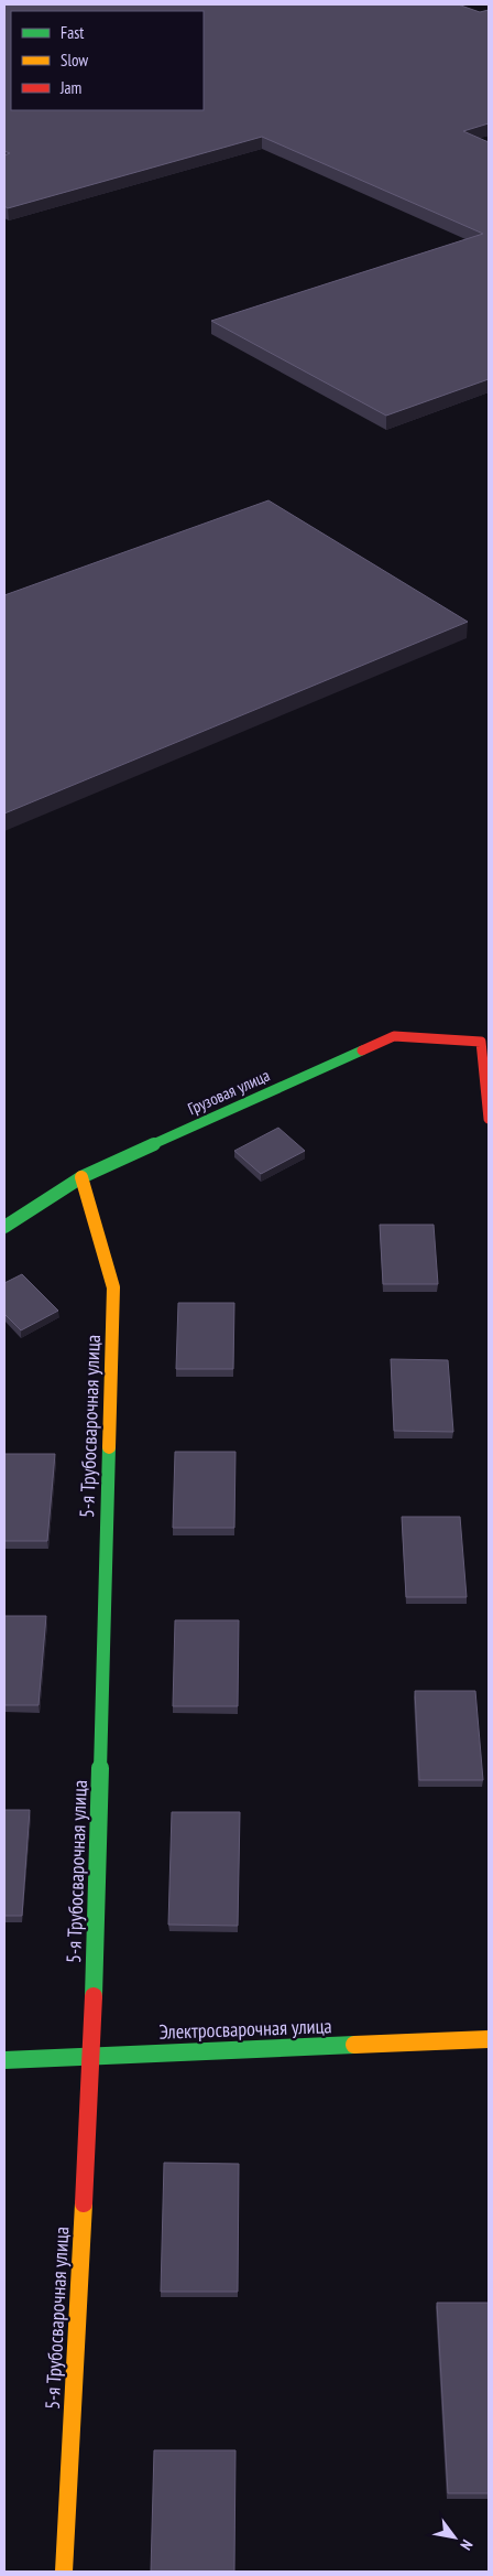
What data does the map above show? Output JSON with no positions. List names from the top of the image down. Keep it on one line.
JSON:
{"streets":{"street":["Грузовая улица","5-я Трубосварочная улица","Электросварочная улица"]},"crossings":[["Грузовая улица","5-я Трубосварочная улица"],["5-я Трубосварочная улица","Электросварочная улица"]],"legend":["Fast","Slow","Jam"],"north":"bottom right"}
